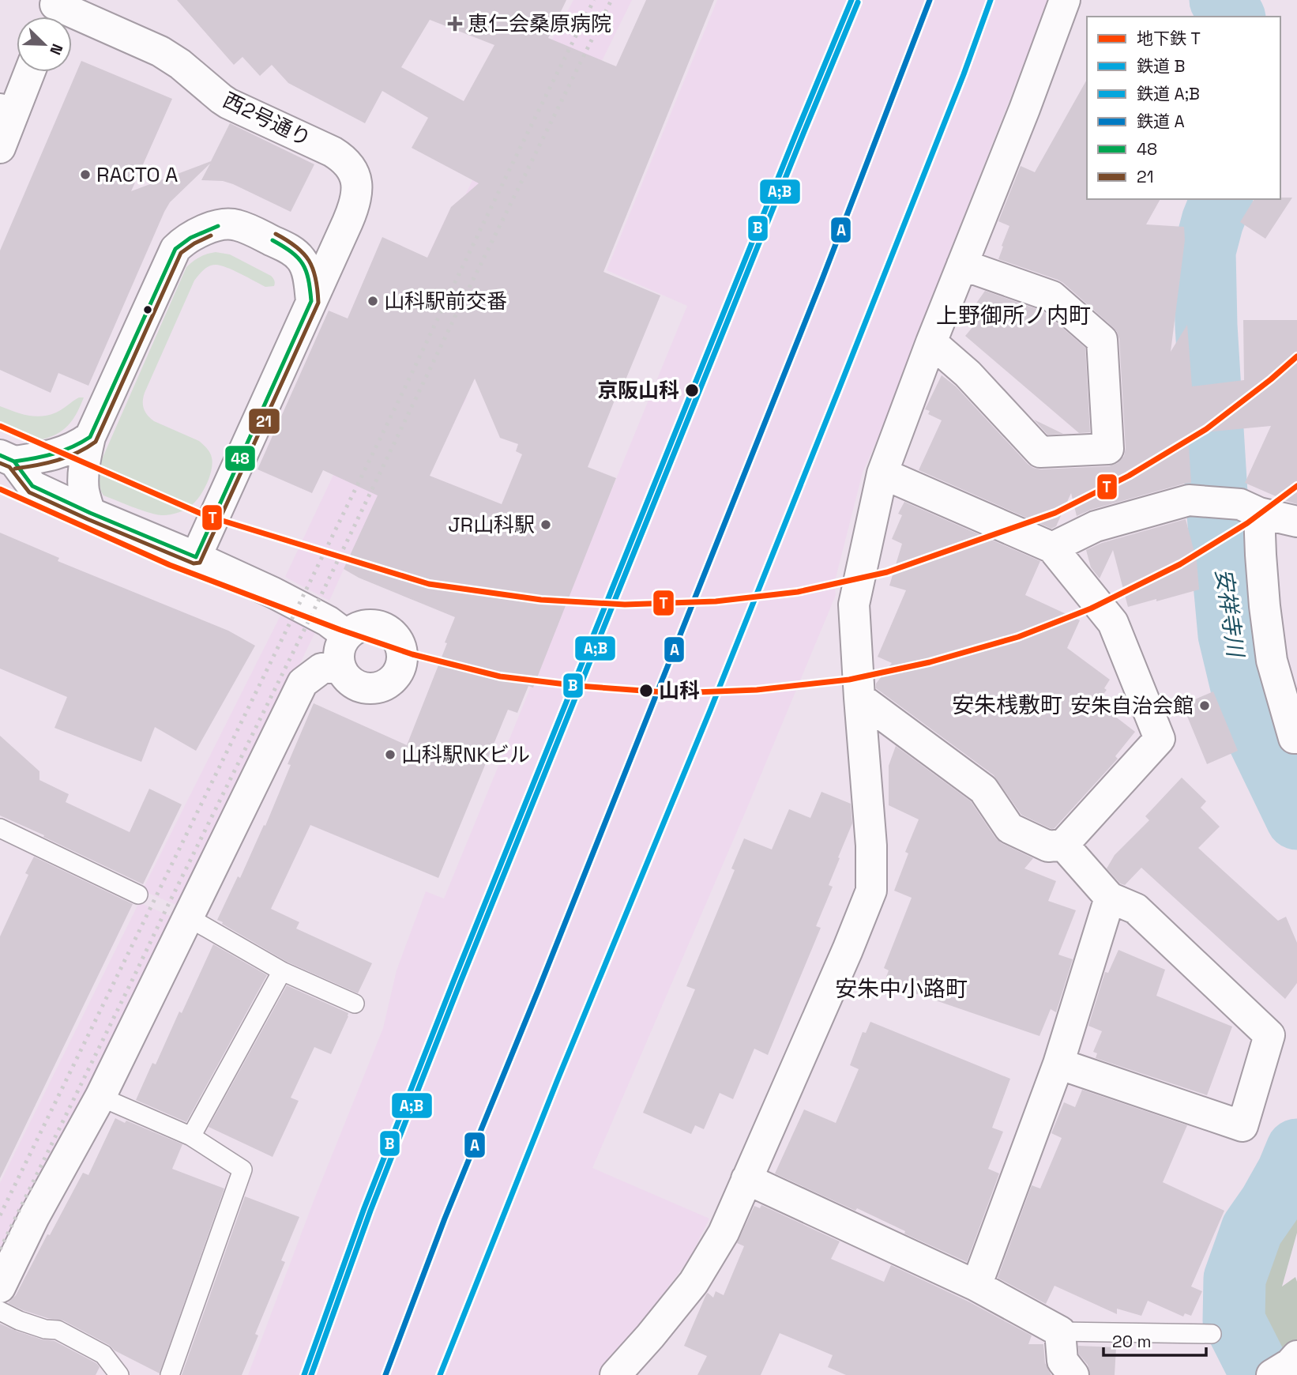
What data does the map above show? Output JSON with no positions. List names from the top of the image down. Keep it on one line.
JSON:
{"streets":{"street":["西2号通り"]},"districts":["上野御所ノ内町","安朱桟敷町","安朱中小路町"],"water":["安祥寺川"],"places":{"health":["恵仁会桑原病院"],"other":["RACTO A","山科駅前交番","京阪山科","JR山科駅","山科","安朱自治会館","山科駅NKビル"]},"lines":["rail line B","rail line A","rail line A;B","transit line 48","transit line 21","metro line T"],"legend":["地下鉄 T","鉄道 B","鉄道 A;B","鉄道 A","48","21"],"scale_bar":"20 m","north":"bottom right"}
